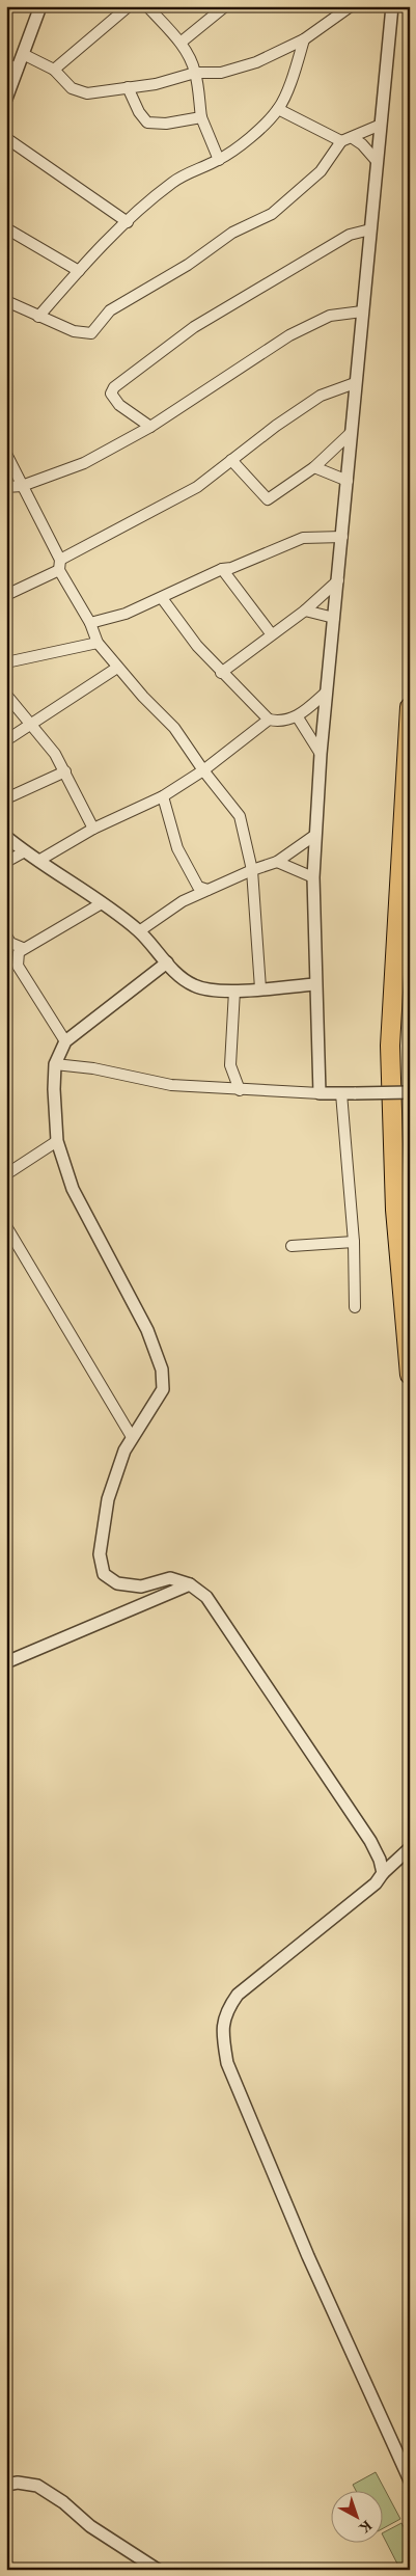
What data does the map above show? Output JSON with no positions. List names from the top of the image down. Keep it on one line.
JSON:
{"north":"bottom right"}
